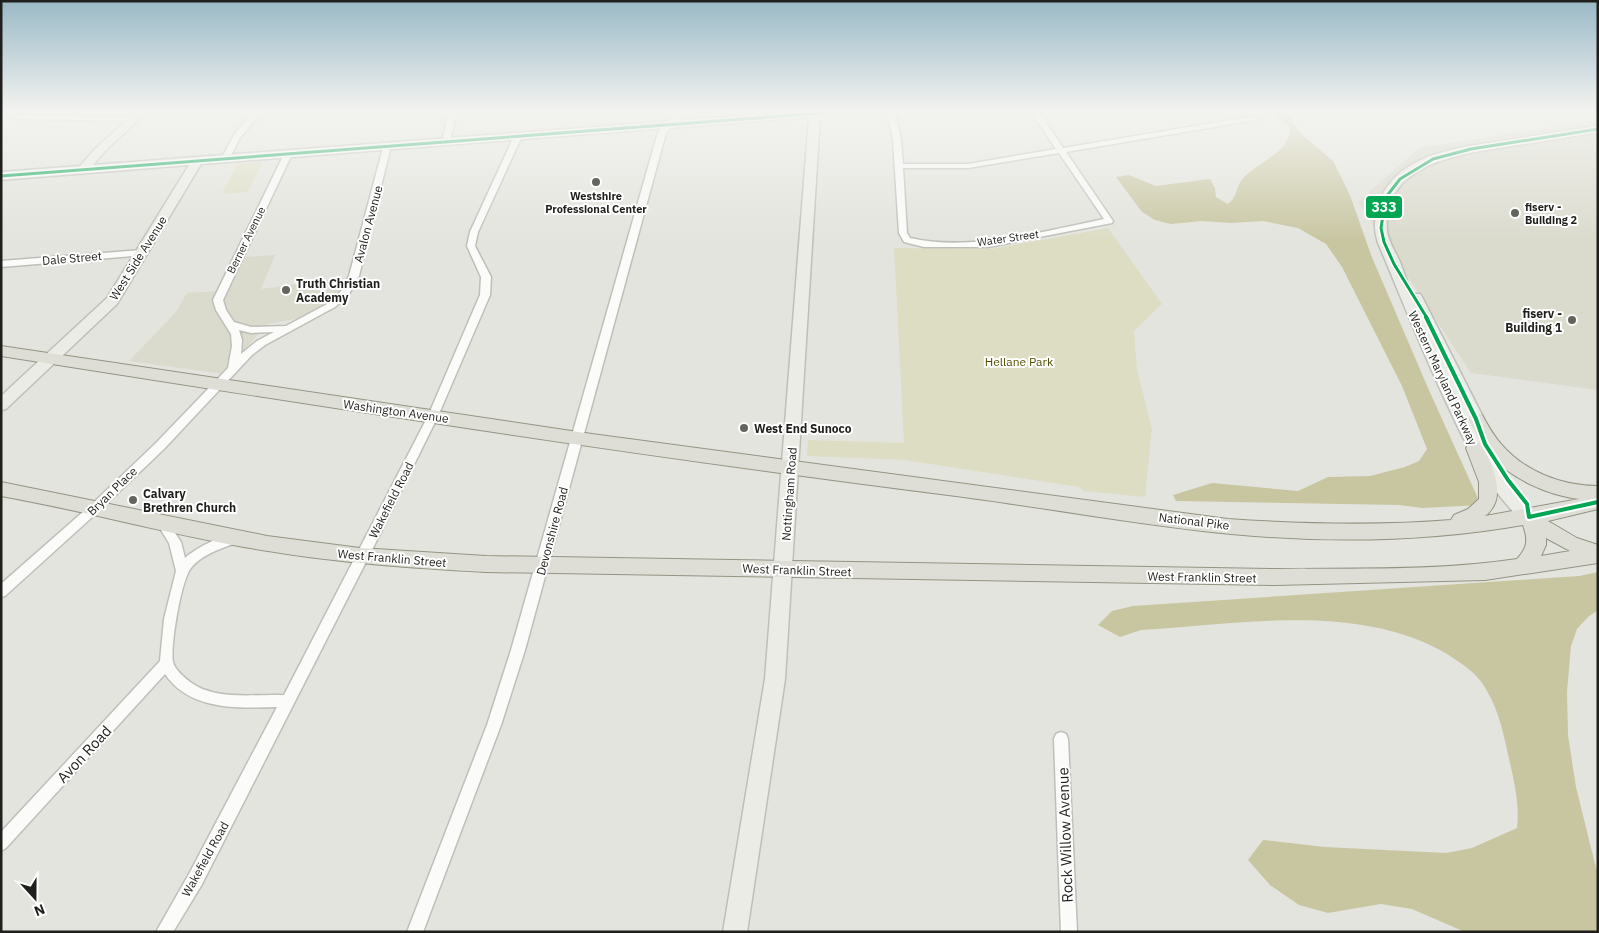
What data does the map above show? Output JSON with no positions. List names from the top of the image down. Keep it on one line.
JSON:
{"streets":{"main road":["Washington Avenue","National Pike","West Franklin Street"],"street":["Avalon Avenue","Water Street","Berner Avenue","Dale Street","West Side Avenue","Western Maryland Parkway","Bryan Place","Nottingham Road","Wakefield Road","Devonshire Road","Avon Road","Rock Willow Avenue"]},"crossings":[["Avalon Avenue","Berner Avenue"],["Avalon Avenue","Washington Avenue"],["Avalon Avenue","Bryan Place"],["Dale Street","West Side Avenue"],["West Side Avenue","Washington Avenue"],["Western Maryland Parkway","National Pike"],["Washington Avenue","Bryan Place"],["Washington Avenue","Nottingham Road"],["Washington Avenue","Wakefield Road"],["Washington Avenue","National Pike"],["Washington Avenue","Devonshire Road"],["Bryan Place","West Franklin Street"],["Nottingham Road","National Pike"],["Nottingham Road","West Franklin Street"],["Wakefield Road","West Franklin Street"],["Devonshire Road","West Franklin Street"]],"parks":["Hellane Park"],"places":["Westshire Professional Center","fiserv - Building 2","Truth Christian Academy","fiserv - Building 1","West End Sunoco","Calvary Brethren Church"],"lines":["transit line 333"],"north":"bottom"}
